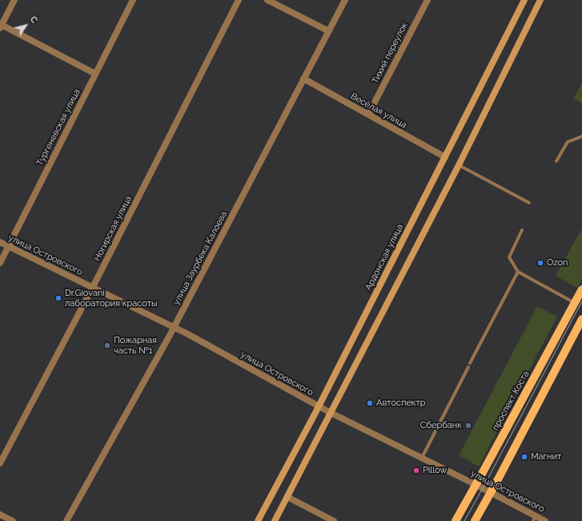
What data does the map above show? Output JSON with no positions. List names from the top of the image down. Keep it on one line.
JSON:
{"streets":{"main road":["Ардонская улица","проспект Коста"],"street":["Тихий переулок","Весёлая улица","Тургеневская улица","Ногирская улица","улица Островского","улица Заурбека Калоева"]},"crossings":[["Тихий переулок","Весёлая улица"],["Весёлая улица","Ардонская улица"],["Весёлая улица","улица Заурбека Калоева"],["Тургеневская улица","улица Островского"],["Ногирская улица","улица Островского"],["улица Островского","Ардонская улица"],["улица Островского","улица Заурбека Калоева"],["улица Островского","проспект Коста"]],"places":["Ozon","Dr.Giovani лаборатория красоты","Пожарная часть №1","Автоспектр","Сбербанк","Магнит","Pillow"],"north":"top right"}
